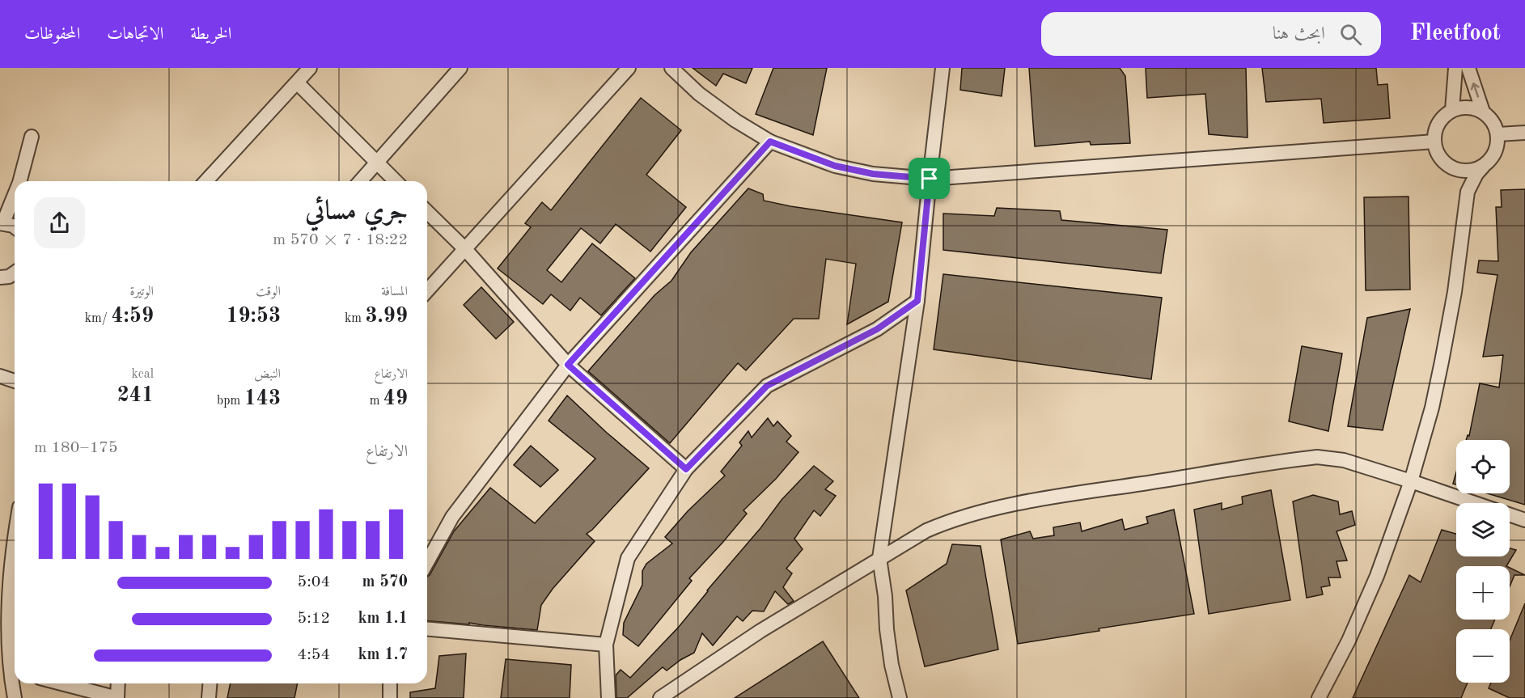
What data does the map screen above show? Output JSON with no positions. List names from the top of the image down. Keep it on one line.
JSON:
{"page":{"header":"Fleetfoot","search":"ابحث هنا","nav":["الخريطة","الاتجاهات","المحفوظات"],"heading":["جري مسائي","18:22 · 7 × 570 m"],"stats":[["المسافة","3.99 km"],["الوقت","19:53"],["الوتيرة","4:59 /km"],["الارتفاع","49 m"],["النبض","143 bpm"],["kcal","241"]],"chart":["الارتفاع","175–180 m"],"map_buttons":["+","−"],"list":[{"name":"570 m","note":"5:04"},{"name":"1.1 km","note":"5:12"},{"name":"1.7 km","note":"4:54"}]}}
